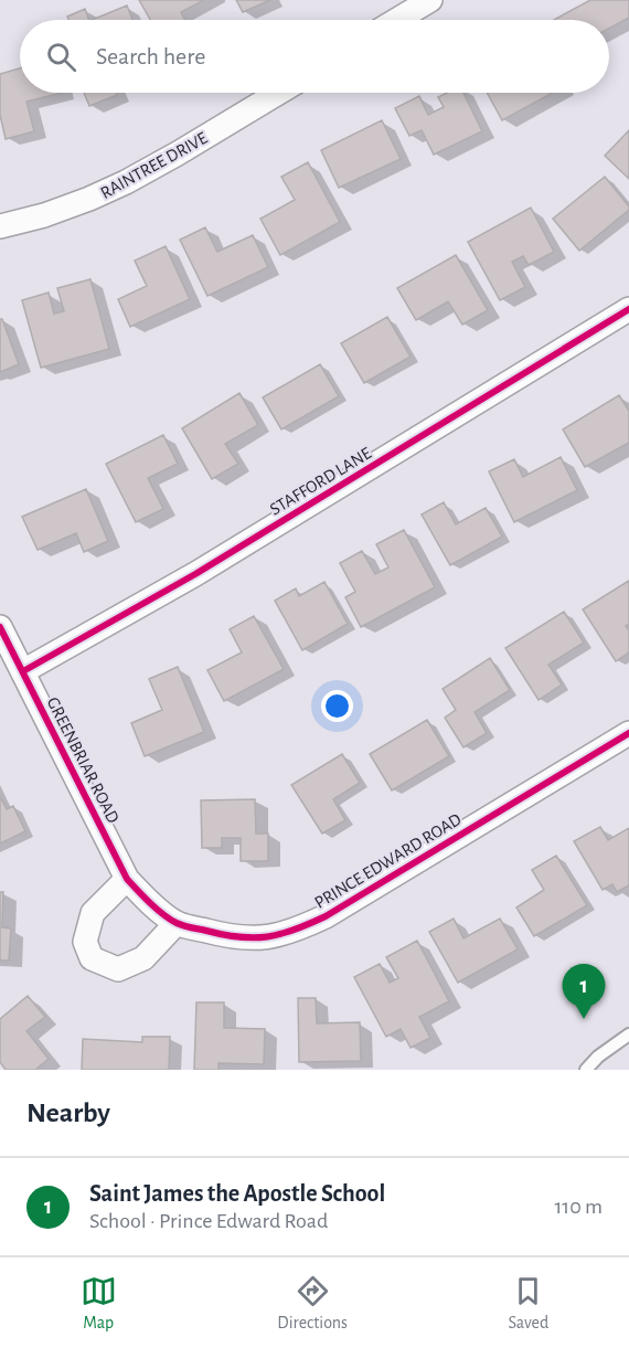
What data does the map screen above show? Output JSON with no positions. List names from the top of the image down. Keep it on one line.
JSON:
{"streets":{"street":["RAINTREE DRIVE","STAFFORD LANE","GREENBRIAR ROAD","PRINCE EDWARD ROAD"]},"crossings":[["STAFFORD LANE","GREENBRIAR ROAD"],["GREENBRIAR ROAD","PRINCE EDWARD ROAD"]],"page":{"search":"Search here","pins":"1","heading":"Nearby","list":[{"mark":"1","name":"Saint James the Apostle School","note":"School · Prince Edward Road","value":"110 m"}],"nav":["Map","Directions","Saved"]}}
